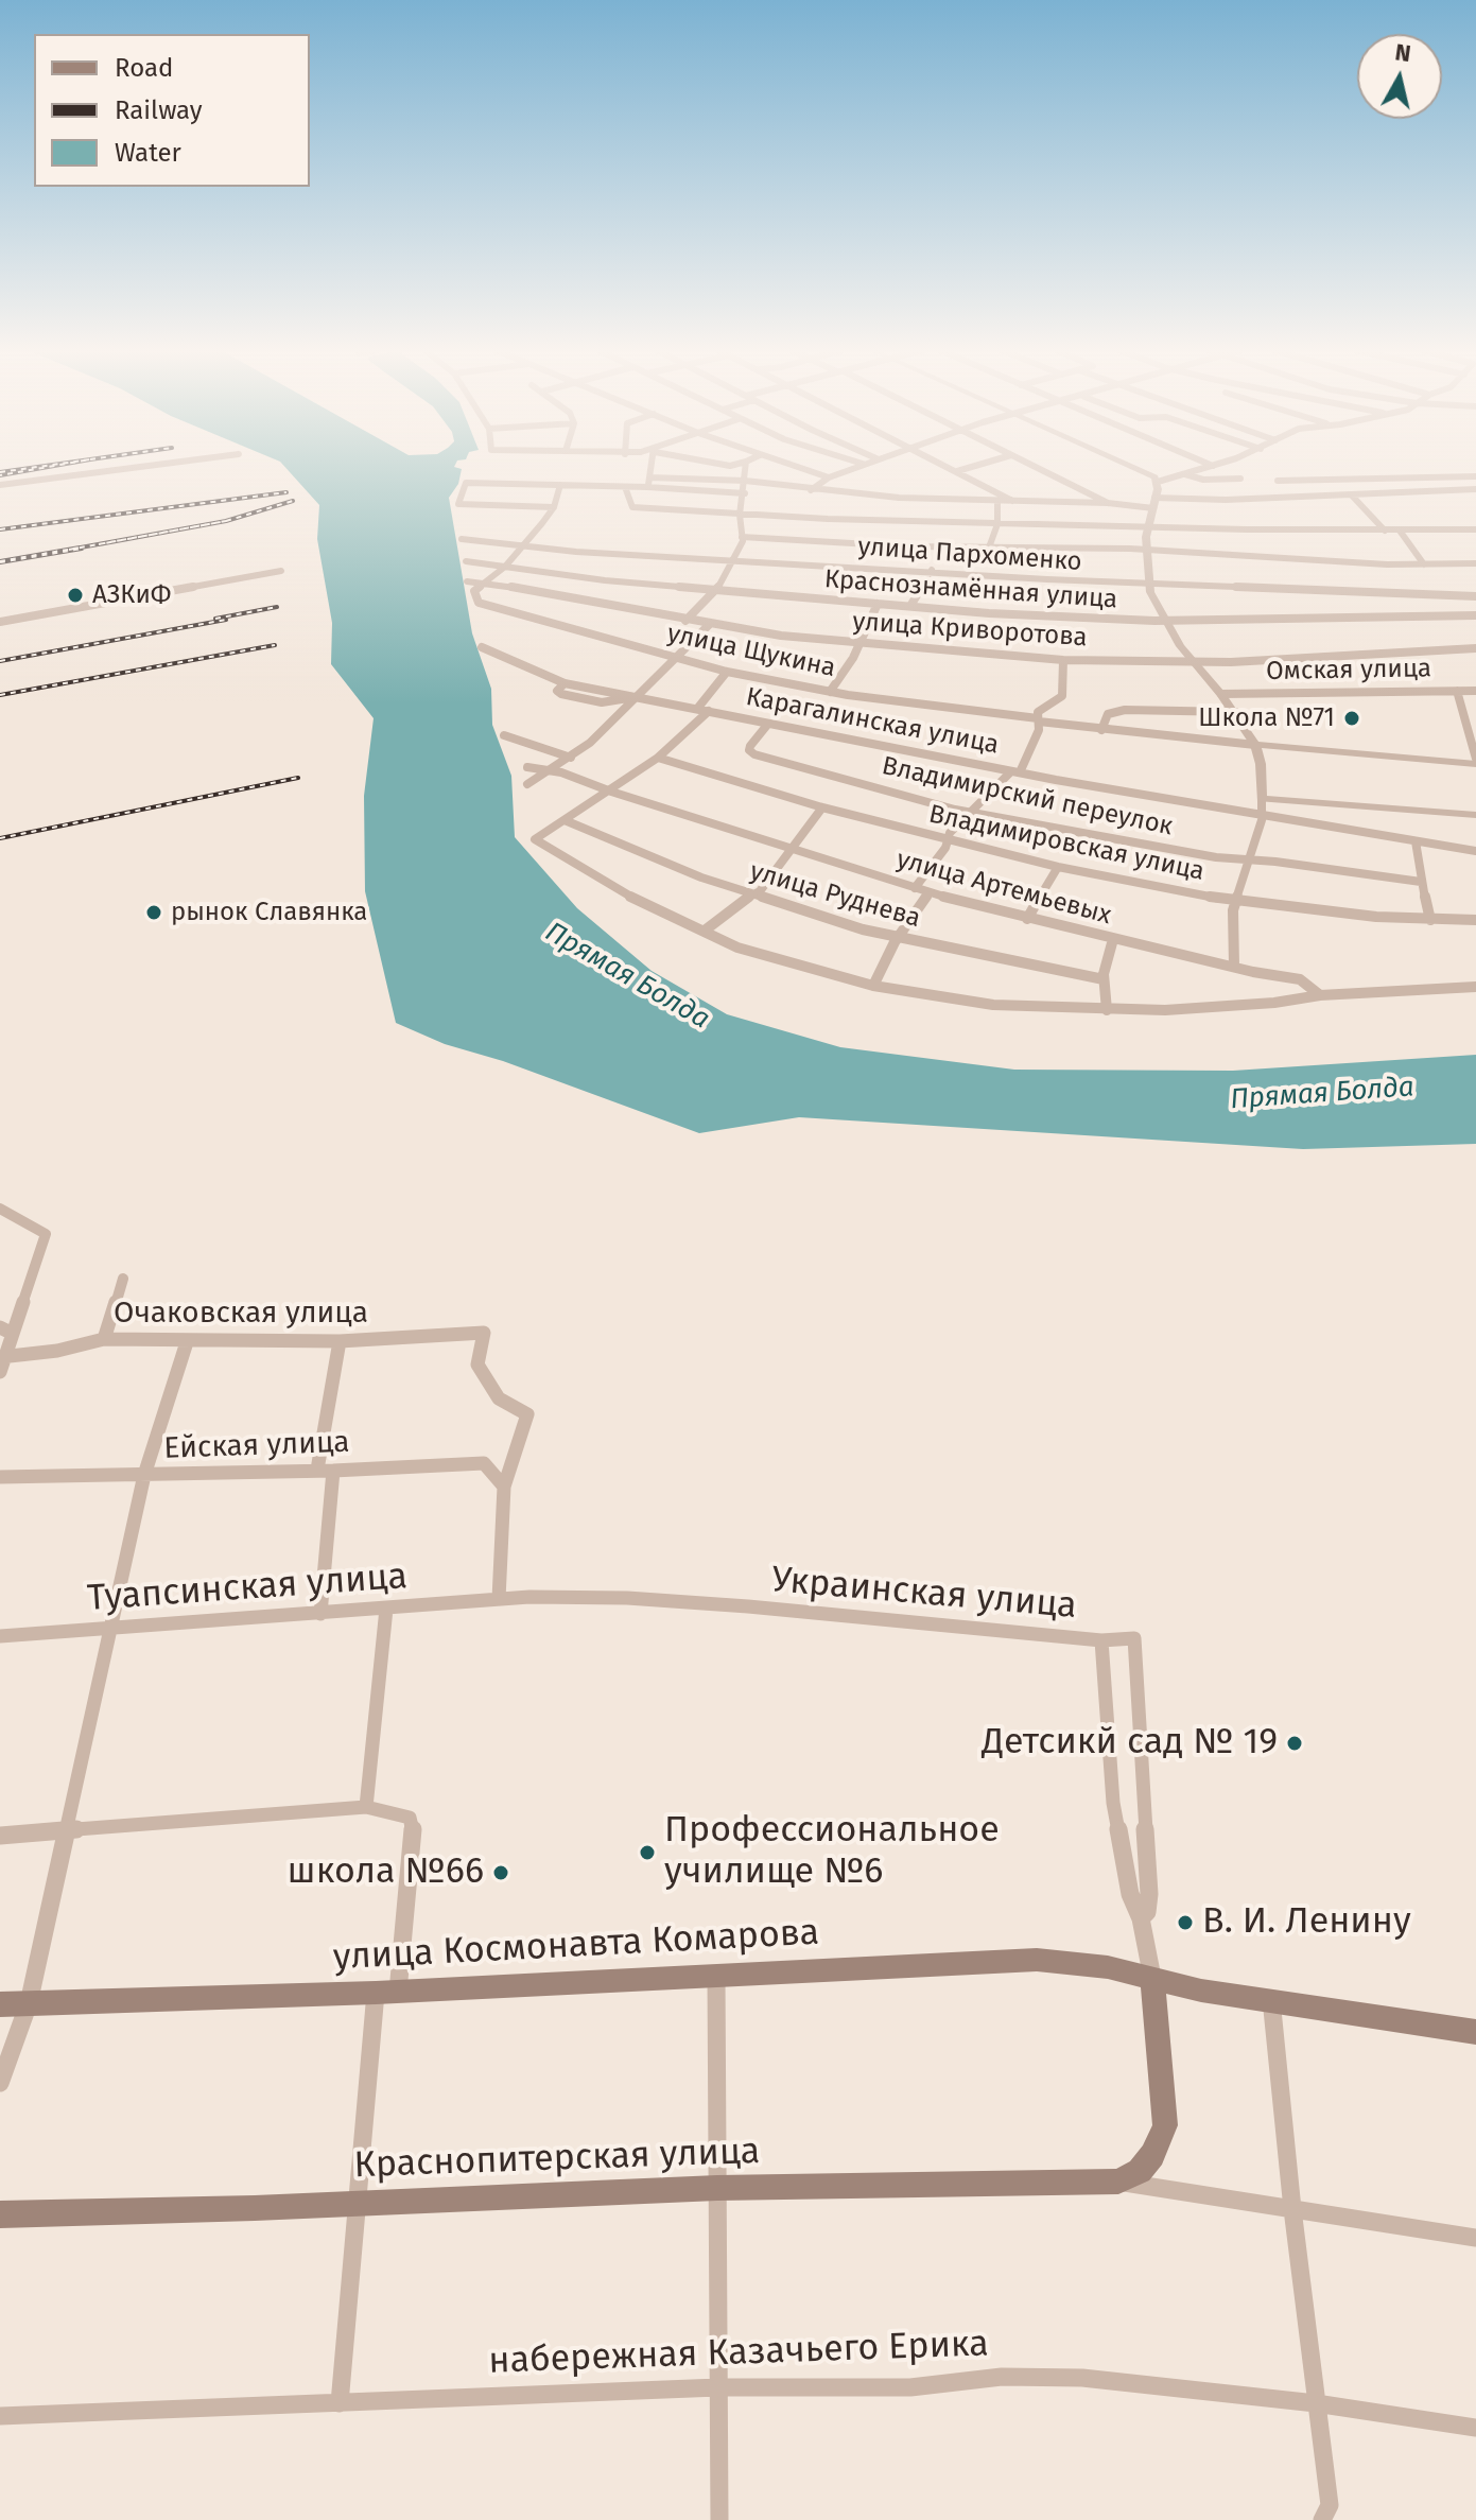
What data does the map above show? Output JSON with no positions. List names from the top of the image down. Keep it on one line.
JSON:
{"streets":{"main road":["улица Космонавта Комарова","Краснопитерская улица"],"street":["улица Пархоменко","Краснознамённая улица","улица Криворотова","улица Щукина","Омская улица","Карагалинская улица","Владимирский переулок","Владимировская улица","улица Артемьевых","улица Руднева","Очаковская улица","Ейская улица","Туапсинская улица","Украинская улица","набережная Казачьего Ерика"]},"crossings":[["улица Криворотова","улица Щукина"],["Карагалинская улица","Владимирский переулок"],["Очаковская улица","Ейская улица"],["Туапсинская улица","Украинская улица"],["Украинская улица","улица Космонавта Комарова"]],"water":["Прямая Болда"],"places":["АЗКиФ","Школа №71","рынок Славянка","Детсикй сад № 19","Профессиональное училище №6","школа №66","В. И. Ленину"],"legend":["Road","Railway","Water"],"north":"top"}
